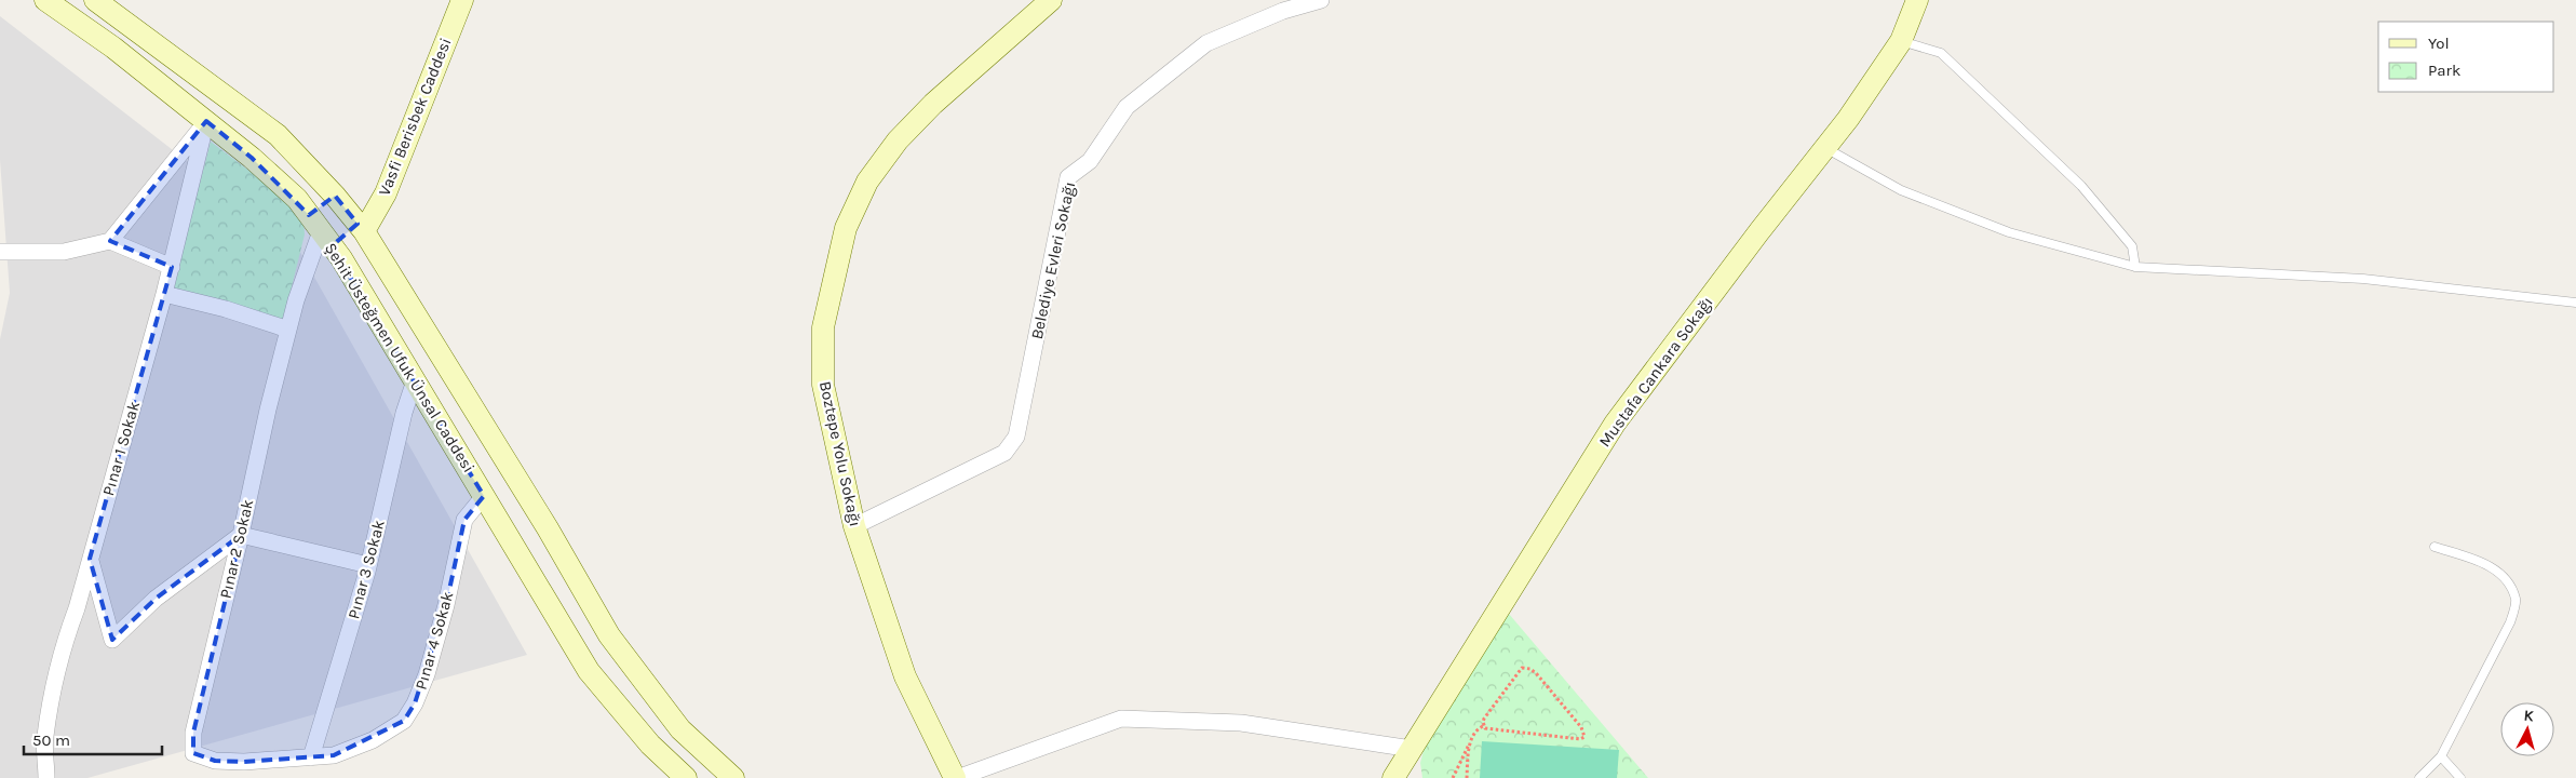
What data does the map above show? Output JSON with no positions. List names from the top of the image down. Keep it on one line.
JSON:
{"streets":{"street":["Vasfi Berisbek Caddesi","Belediye Evleri Sokağı","Şehit Üsteğmen Ufuk Ünsal Caddesi","Mustafa Cankara Sokağı","Pınar 1 Sokak","Boztepe Yolu Sokağı","Pınar 2 Sokak","Pınar 3 Sokak","Pınar 4 Sokak"]},"crossings":[["Vasfi Berisbek Caddesi","Şehit Üsteğmen Ufuk Ünsal Caddesi"],["Vasfi Berisbek Caddesi","Pınar 2 Sokak"],["Belediye Evleri Sokağı","Boztepe Yolu Sokağı"],["Şehit Üsteğmen Ufuk Ünsal Caddesi","Pınar 1 Sokak"],["Şehit Üsteğmen Ufuk Ünsal Caddesi","Pınar 2 Sokak"],["Şehit Üsteğmen Ufuk Ünsal Caddesi","Pınar 3 Sokak"],["Şehit Üsteğmen Ufuk Ünsal Caddesi","Pınar 4 Sokak"],["Pınar 2 Sokak","Pınar 3 Sokak"],["Pınar 2 Sokak","Pınar 4 Sokak"],["Pınar 3 Sokak","Pınar 4 Sokak"]],"legend":["Yol","Park"],"scale_bar":"50 m","north":"top"}
